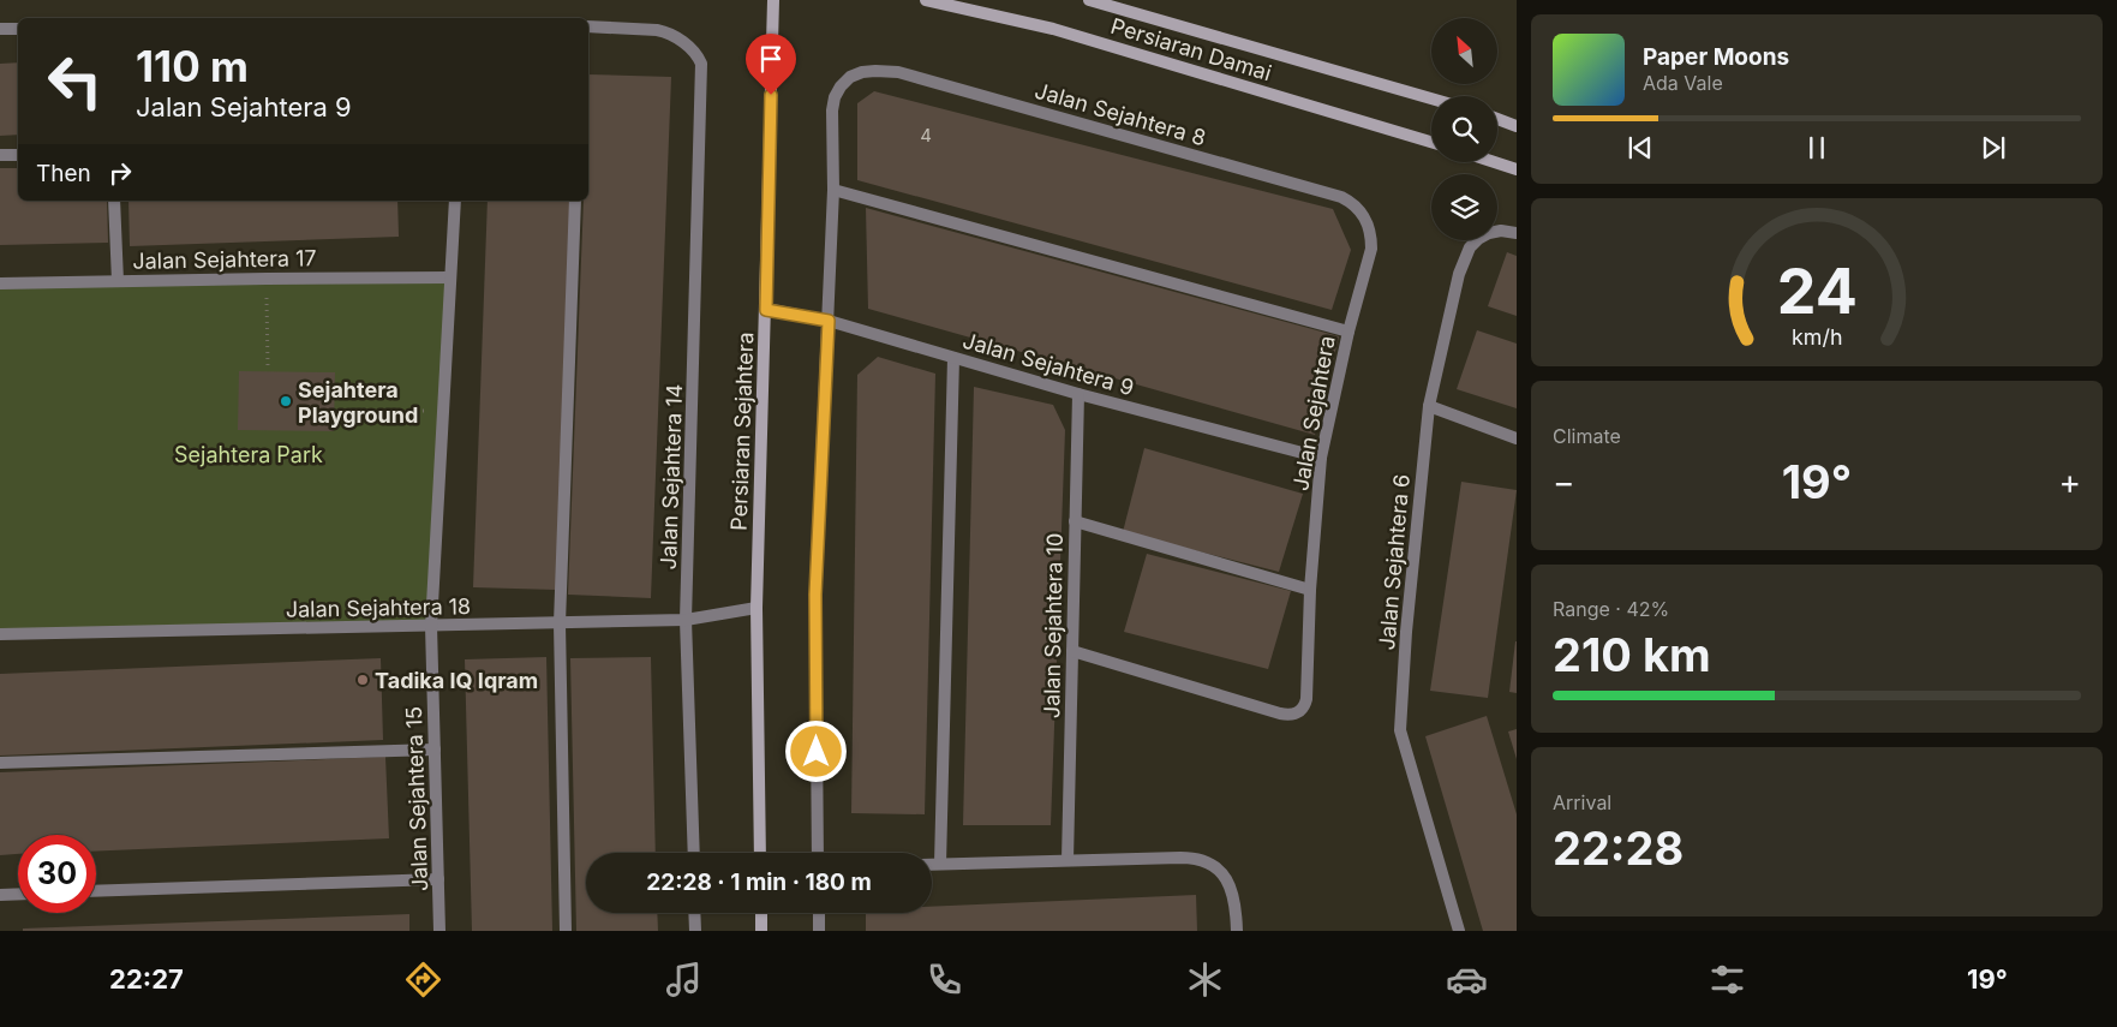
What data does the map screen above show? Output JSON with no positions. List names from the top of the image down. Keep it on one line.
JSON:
{"streets":{"main road":["Persiaran Damai","Persiaran Sejahtera"],"street":["Jalan Sejahtera 8","Jalan Sejahtera 17","Jalan Sejahtera 9","Jalan Sejahtera","Jalan Sejahtera 14","Jalan Sejahtera 6","Jalan Sejahtera 18","Jalan Sejahtera 10","Jalan Sejahtera 15"]},"crossings":[["Jalan Sejahtera 8","Jalan Sejahtera 9"],["Jalan Sejahtera 8","Jalan Sejahtera"],["Jalan Sejahtera 17","Jalan Sejahtera 15"],["Jalan Sejahtera 9","Jalan Sejahtera"],["Jalan Sejahtera 9","Persiaran Sejahtera"],["Jalan Sejahtera 9","Jalan Sejahtera 10"],["Jalan Sejahtera","Jalan Sejahtera 10"],["Persiaran Sejahtera","Jalan Sejahtera 18"],["Jalan Sejahtera 14","Jalan Sejahtera 18"],["Jalan Sejahtera 18","Jalan Sejahtera 15"]],"parks":["Sejahtera Park"],"places":["Sejahtera Playground","Tadika IQ Iqram"],"house_numbers":["4"],"north":"top left","page":{"turn":["110 m","Jalan Sejahtera 9"],"song":["Paper Moons","Ada Vale"],"then":"Then","tile":["Climate",["Range · 42%","210 km"],["Arrival","22:28"]],"heat":["−","19°","+"],"limit":"30","trip":"22:28 · 1 min · 180 m","tabs":["22:27","19°"],"gauge":["24","km/h"]}}
